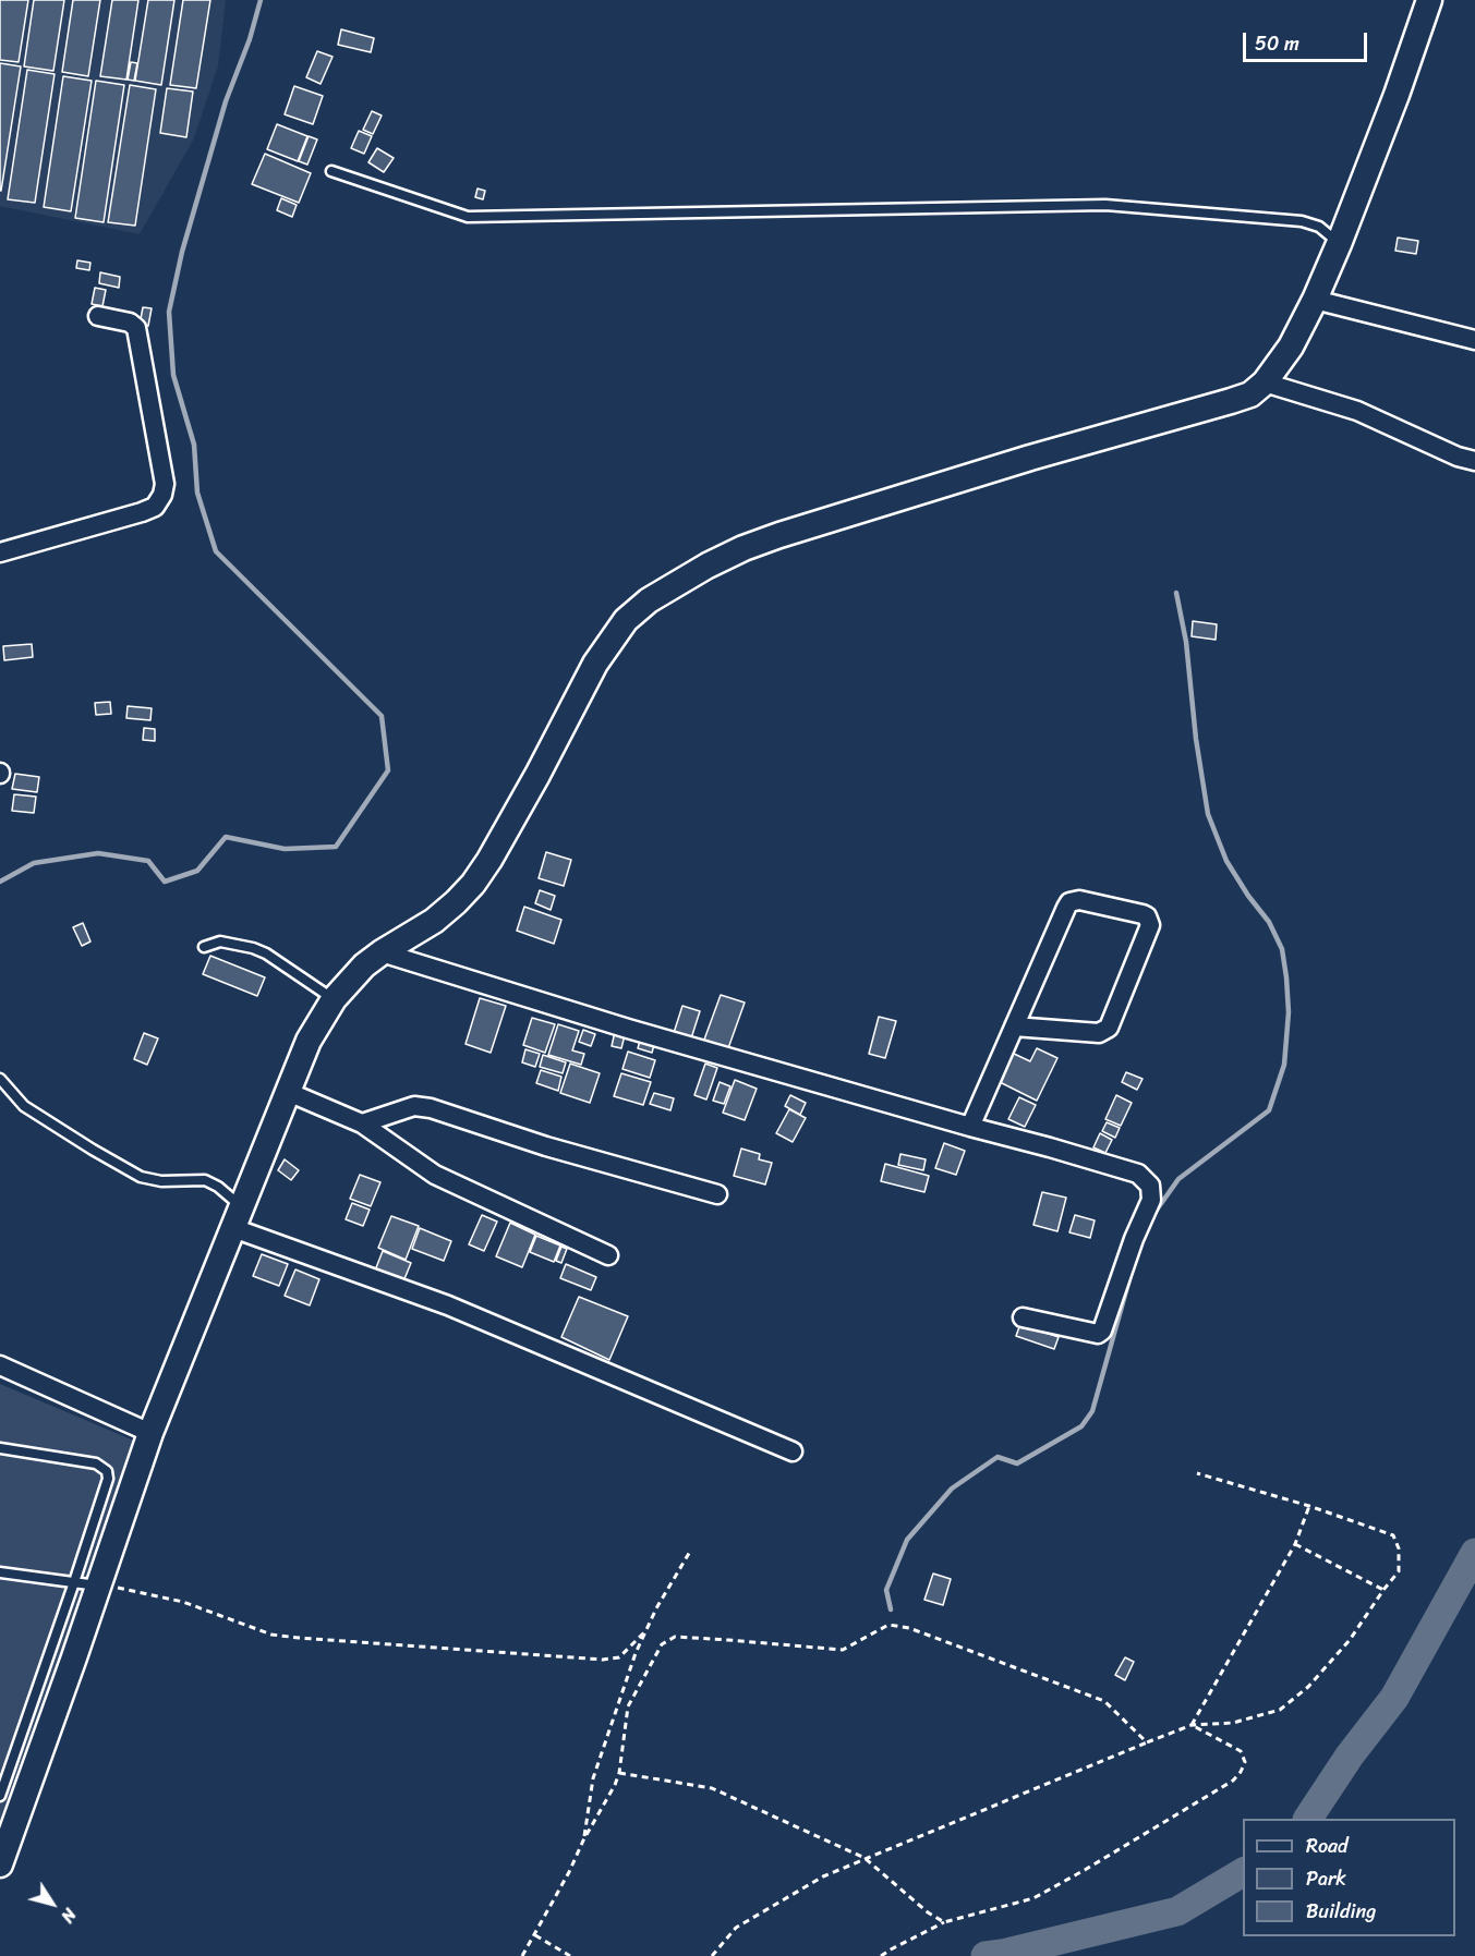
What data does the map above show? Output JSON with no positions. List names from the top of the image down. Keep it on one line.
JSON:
{"legend":["Road","Park","Building"],"scale_bar":"50 m","north":"bottom right"}
